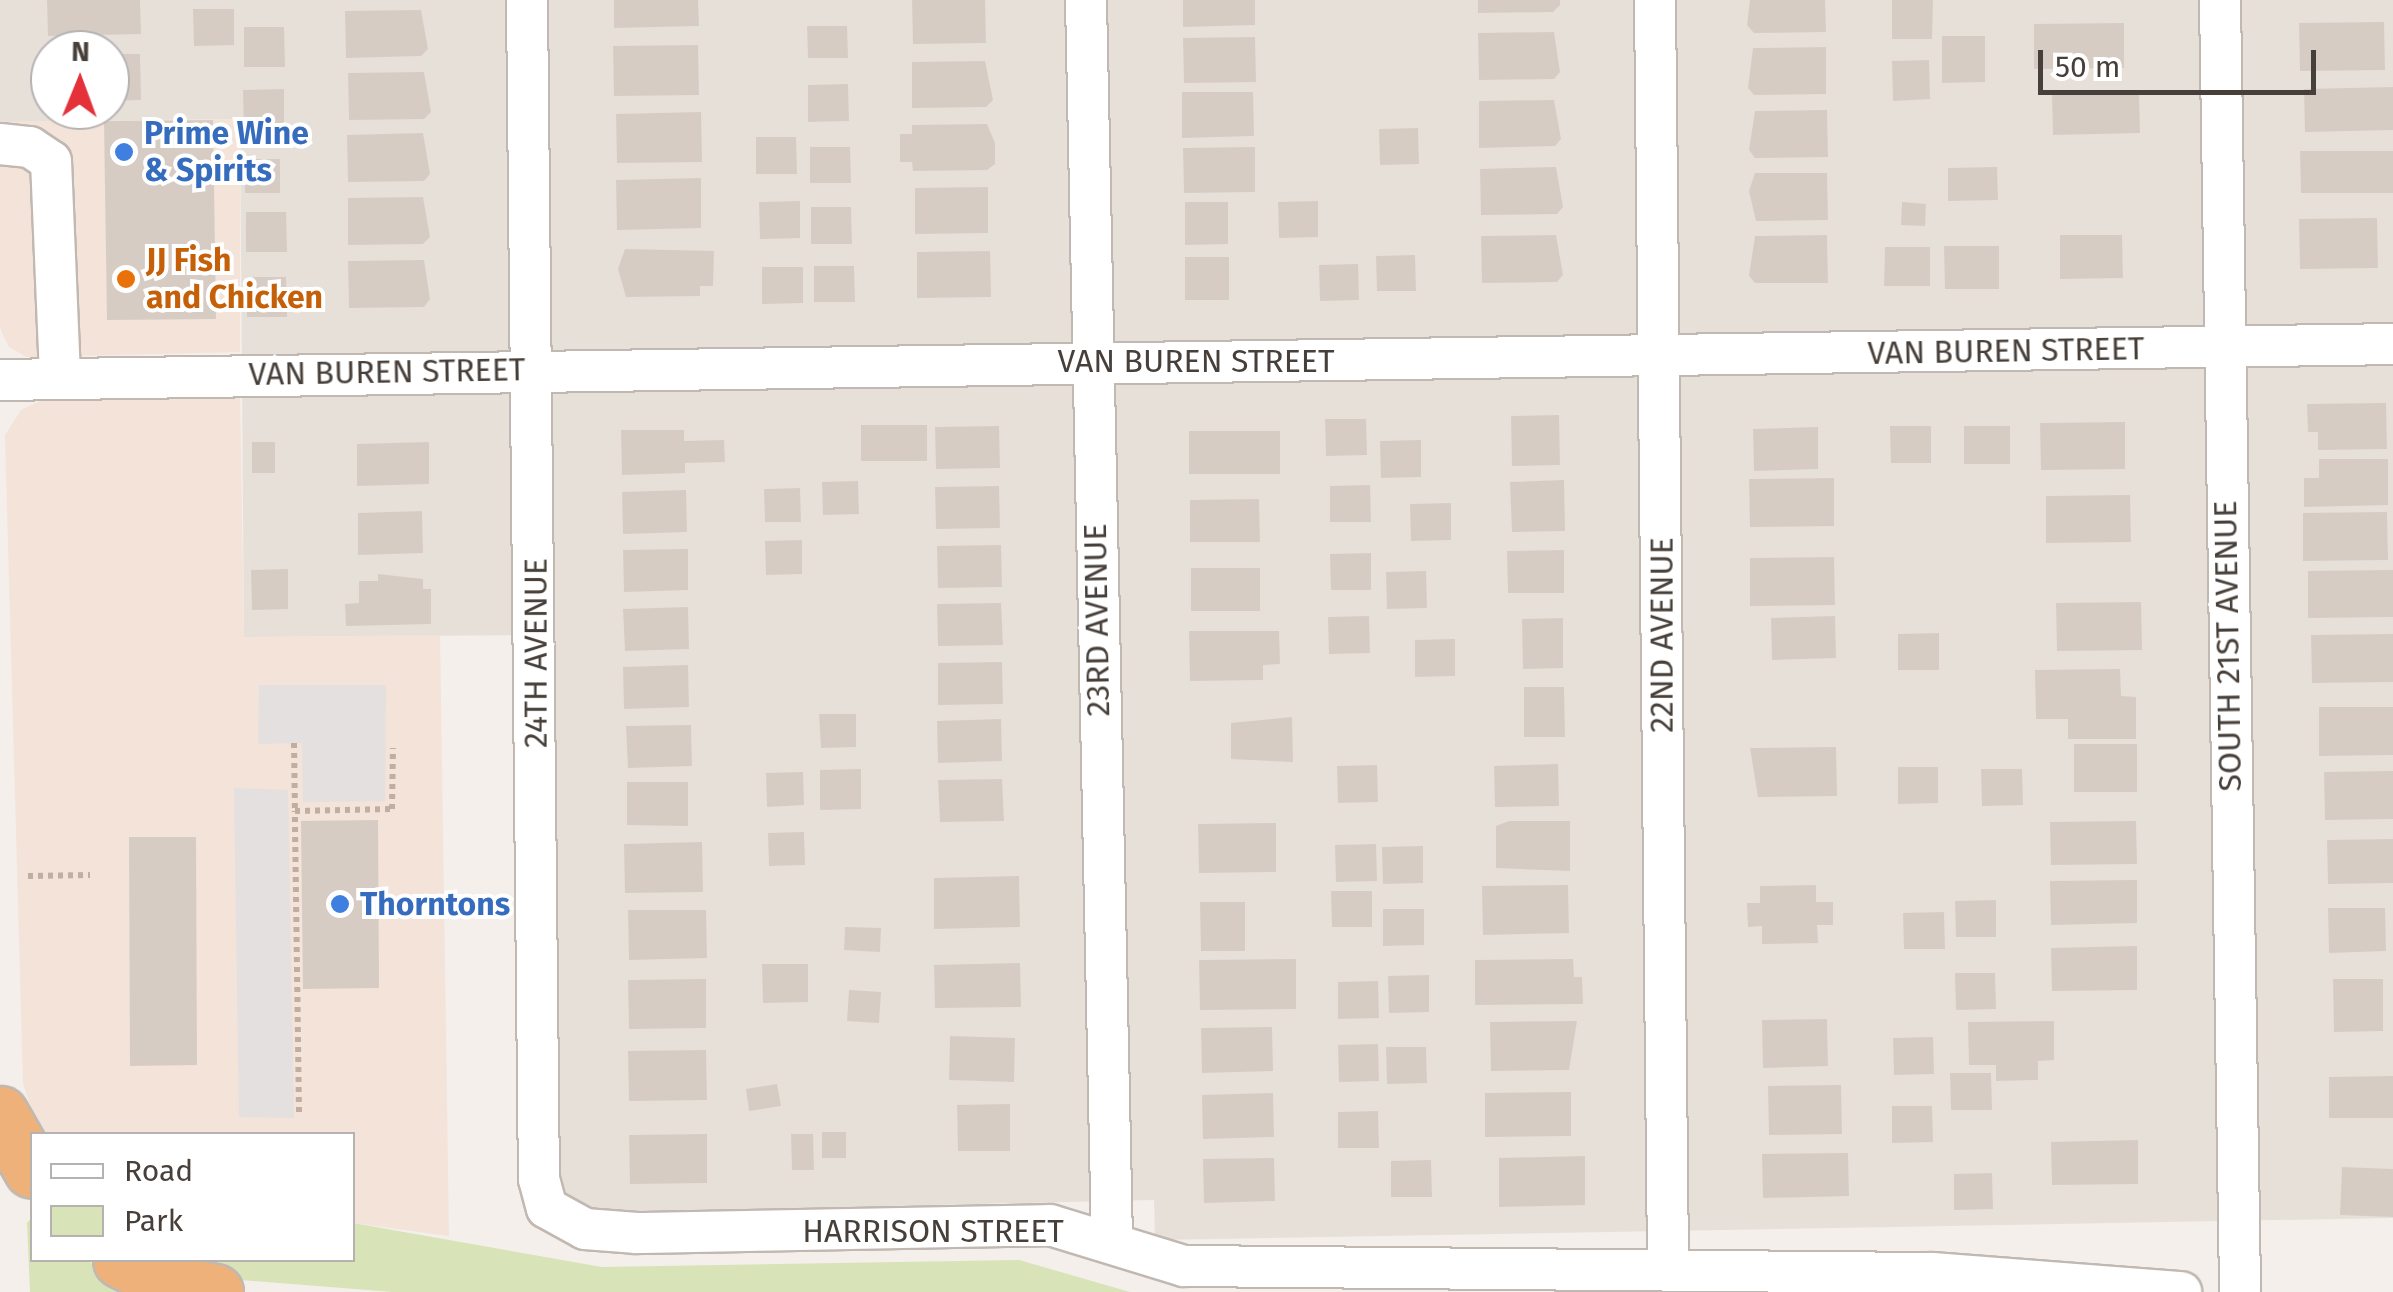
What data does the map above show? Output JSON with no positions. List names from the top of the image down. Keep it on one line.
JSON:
{"streets":{"street":["VAN BUREN STREET","23RD AVENUE","22ND AVENUE","SOUTH 21ST AVENUE","24TH AVENUE","HARRISON STREET"]},"crossings":[["VAN BUREN STREET","23RD AVENUE"],["VAN BUREN STREET","22ND AVENUE"],["VAN BUREN STREET","SOUTH 21ST AVENUE"],["VAN BUREN STREET","24TH AVENUE"],["23RD AVENUE","HARRISON STREET"],["22ND AVENUE","HARRISON STREET"],["24TH AVENUE","HARRISON STREET"]],"places":["Prime Wine & Spirits","JJ Fish and Chicken","Thorntons"],"legend":["Road","Park"],"scale_bar":"50 m","north":"top"}
